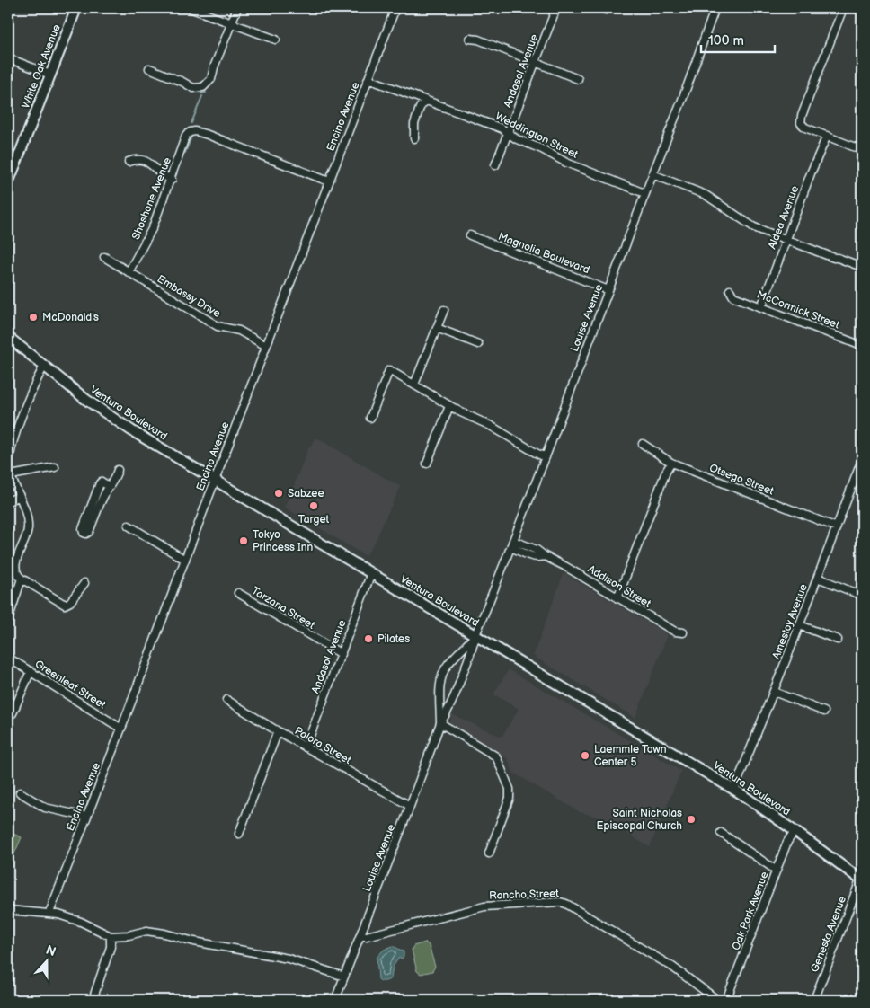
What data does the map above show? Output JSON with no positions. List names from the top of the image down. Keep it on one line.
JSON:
{"streets":{"main road":["White Oak Avenue","Ventura Boulevard"],"street":["Andasol Avenue","Encino Avenue","Weddington Street","Shoshone Avenue","Aldea Avenue","Magnolia Boulevard","Embassy Drive","McCormick Street","Louise Avenue","Otsego Street","Addison Street","Tarzana Street","Amestoy Avenue","Greenleaf Street","Palora Street","Rancho Street","Oak Park Avenue","Genesta Avenue"]},"crossings":[["Andasol Avenue","Weddington Street"],["Andasol Avenue","Ventura Boulevard"],["Andasol Avenue","Tarzana Street"],["Andasol Avenue","Palora Street"],["Encino Avenue","Weddington Street"],["Encino Avenue","Shoshone Avenue"],["Encino Avenue","Embassy Drive"],["Encino Avenue","Ventura Boulevard"],["Encino Avenue","Greenleaf Street"],["Weddington Street","Louise Avenue"],["Shoshone Avenue","Embassy Drive"],["Aldea Avenue","McCormick Street"],["Magnolia Boulevard","Louise Avenue"],["Louise Avenue","Ventura Boulevard"],["Louise Avenue","Addison Street"],["Louise Avenue","Palora Street"],["Louise Avenue","Rancho Street"],["Ventura Boulevard","Amestoy Avenue"],["Ventura Boulevard","Oak Park Avenue"],["Ventura Boulevard","Genesta Avenue"],["Otsego Street","Amestoy Avenue"]],"places":["McDonald's","Sabzee","Target","Tokyo Princess Inn","Pilates","Laemmle Town Center 5","Saint Nicholas Episcopal Church"],"scale_bar":"100 m","north":"top"}
